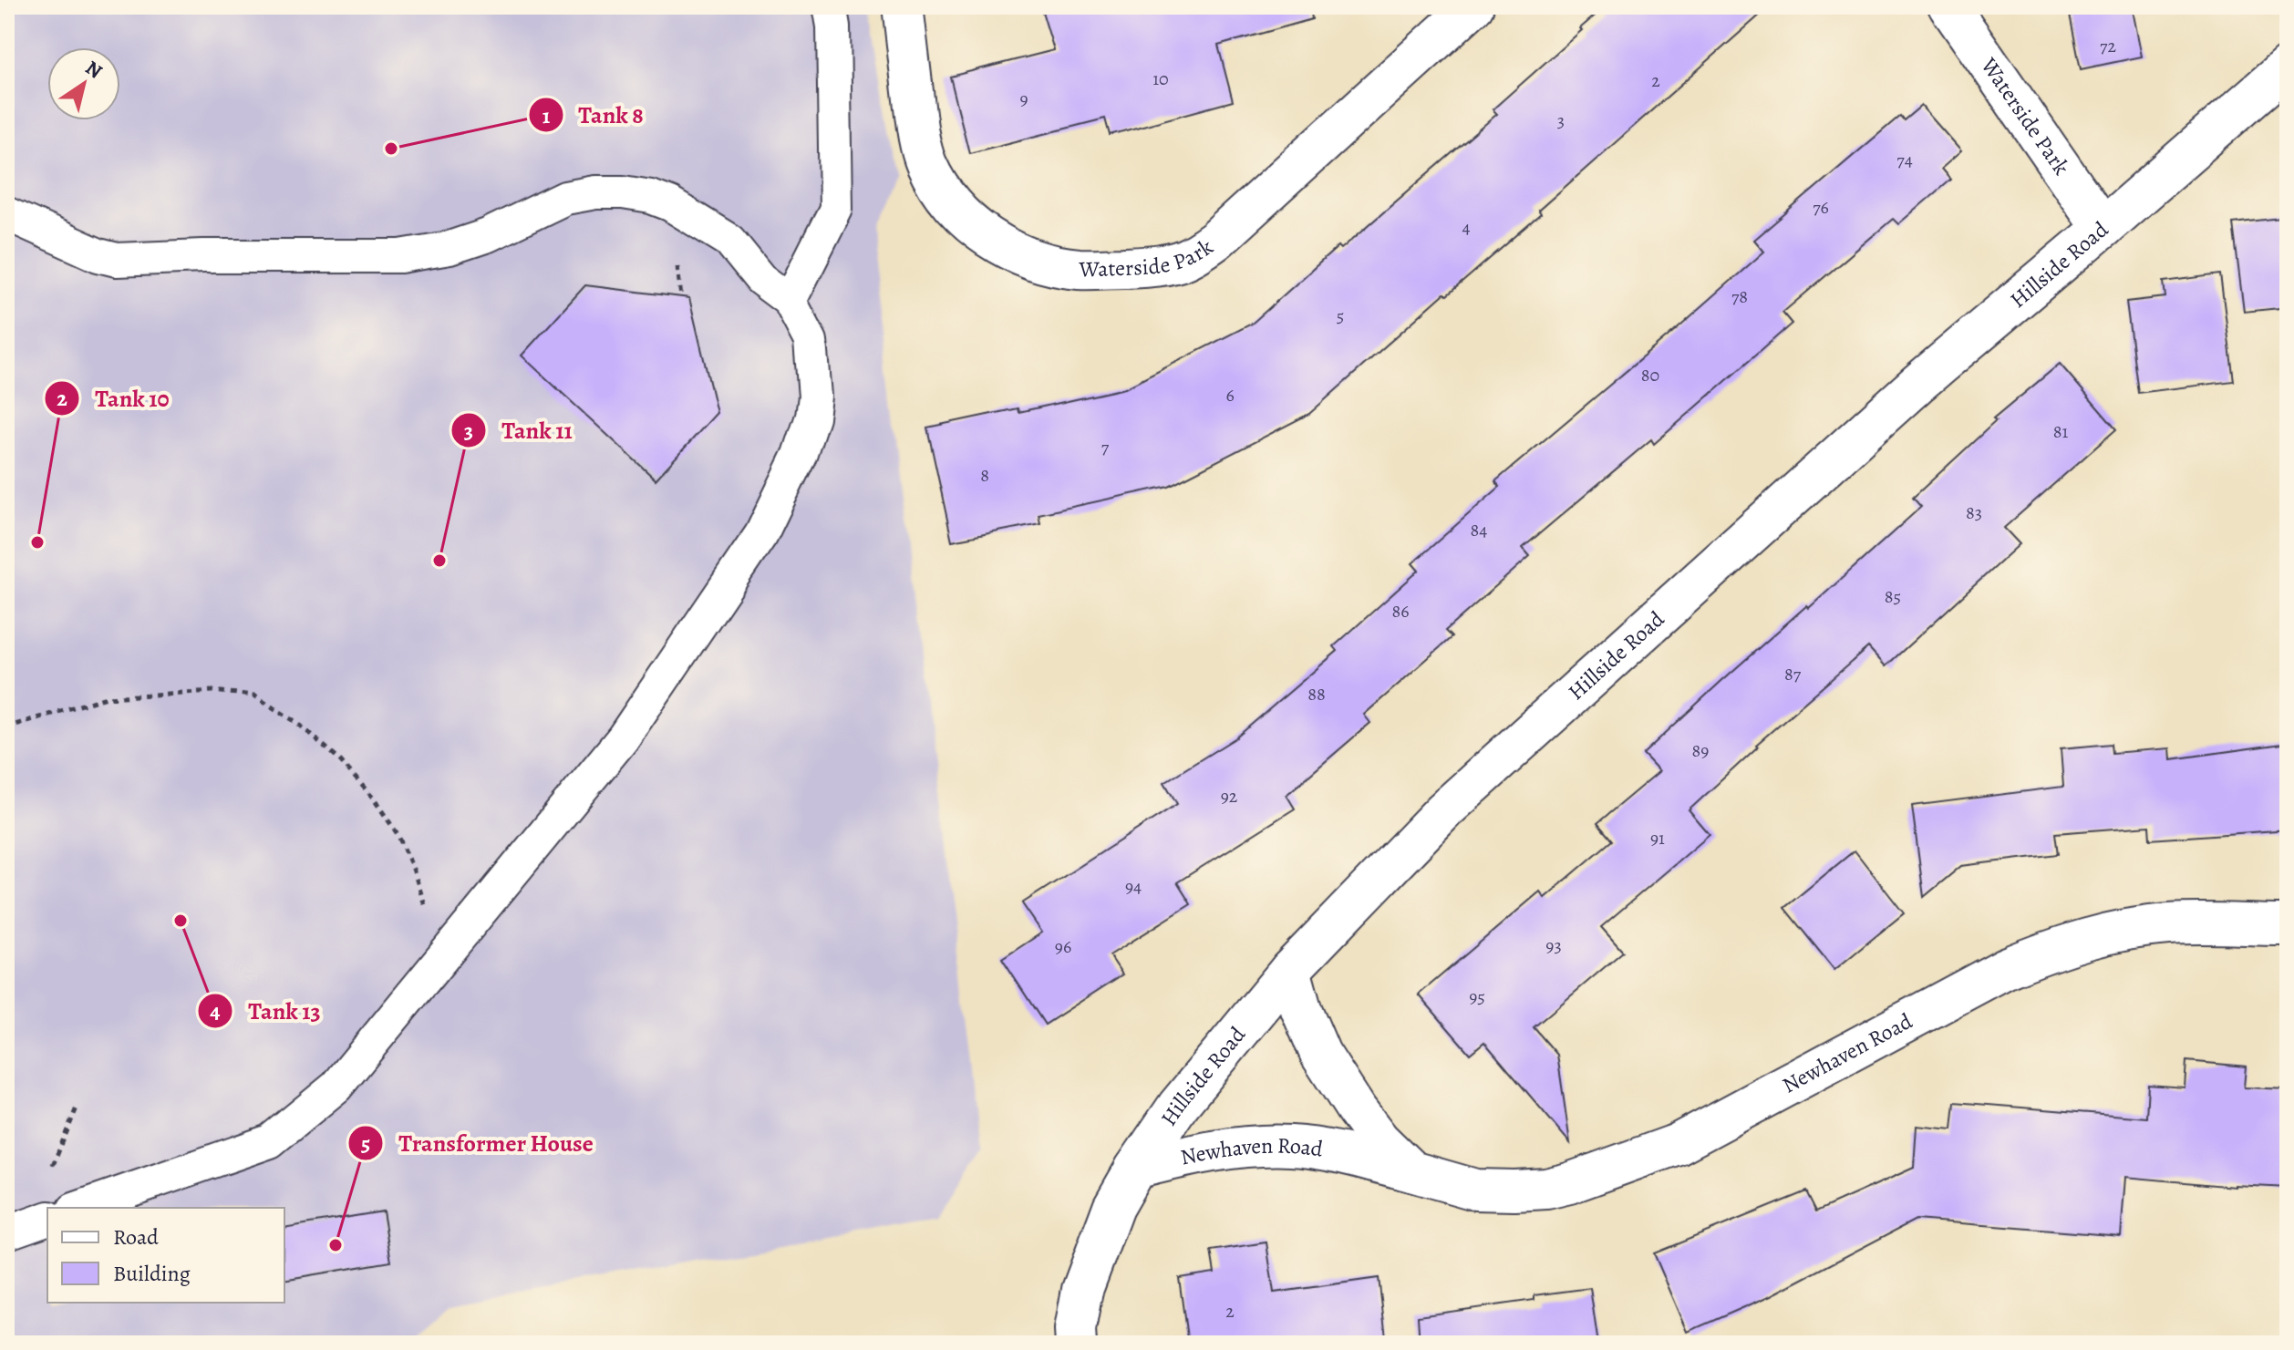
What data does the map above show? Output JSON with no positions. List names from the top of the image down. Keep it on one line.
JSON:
{"streets":{"street":["Waterside Park","Hillside Road","Newhaven Road"]},"crossings":[["Waterside Park","Hillside Road"],["Hillside Road","Newhaven Road"]],"places":["Tank 8","Tank 10","Tank 11","Tank 13","Transformer House"],"house_numbers":["72","10","2","9","3","74","76","4","78","5","80","6","81","7","8","83","84","85","86","87","88","89","92","91","94","93","96","95","2"],"legend":["Road","Building"],"north":"top right"}
